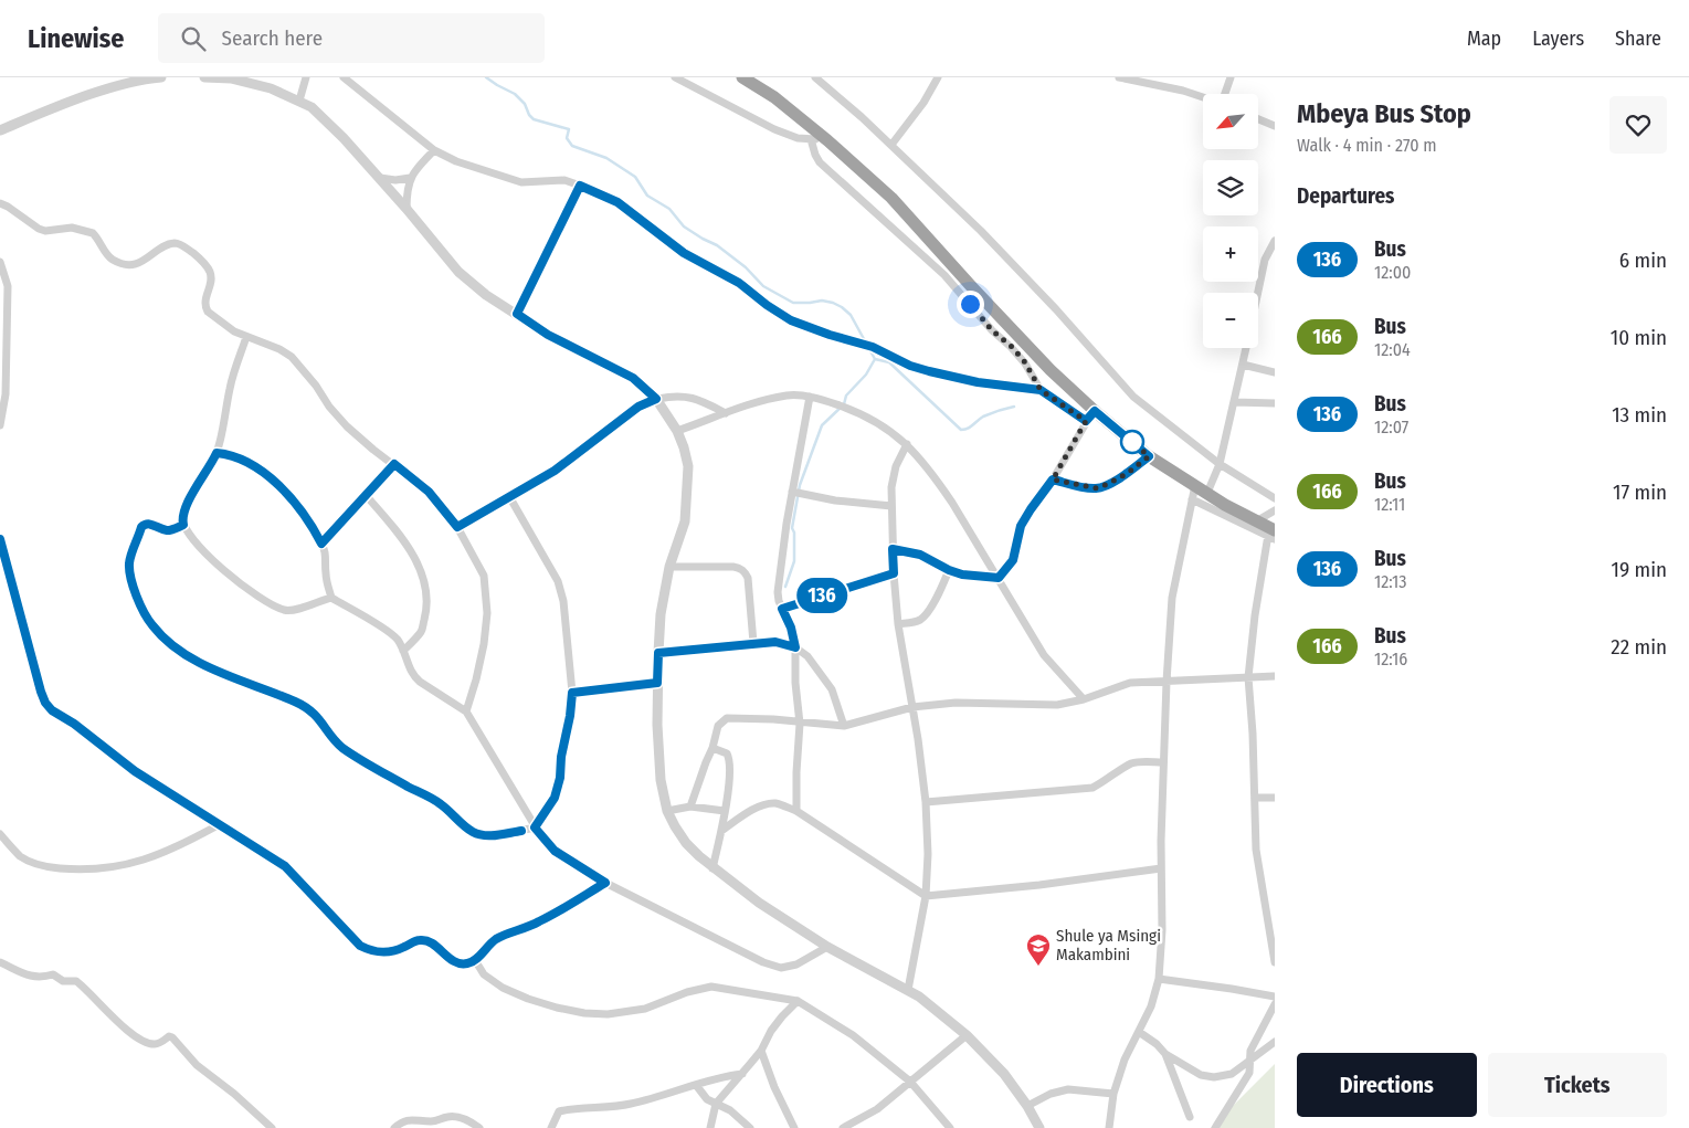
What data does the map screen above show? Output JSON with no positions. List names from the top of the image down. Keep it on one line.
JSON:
{"places":{"school or university":["Shule ya Msingi Makambini"]},"lines":["bus line 136"],"north":"bottom left","page":{"header":"Linewise","search":"Search here","nav":["Map","Layers","Share"],"on_map":"136","heading":[["Mbeya Bus Stop","Walk · 4 min · 270 m"],"Departures"],"map_buttons":["+","−"],"list":[{"mark":"136","name":"Bus","note":"12:00","value":"6 min"},{"mark":"166","name":"Bus","note":"12:04","value":"10 min"},{"mark":"136","name":"Bus","note":"12:07","value":"13 min"},{"mark":"166","name":"Bus","note":"12:11","value":"17 min"},{"mark":"136","name":"Bus","note":"12:13","value":"19 min"},{"mark":"166","name":"Bus","note":"12:16","value":"22 min"}],"buttons":["Directions","Tickets"]}}
